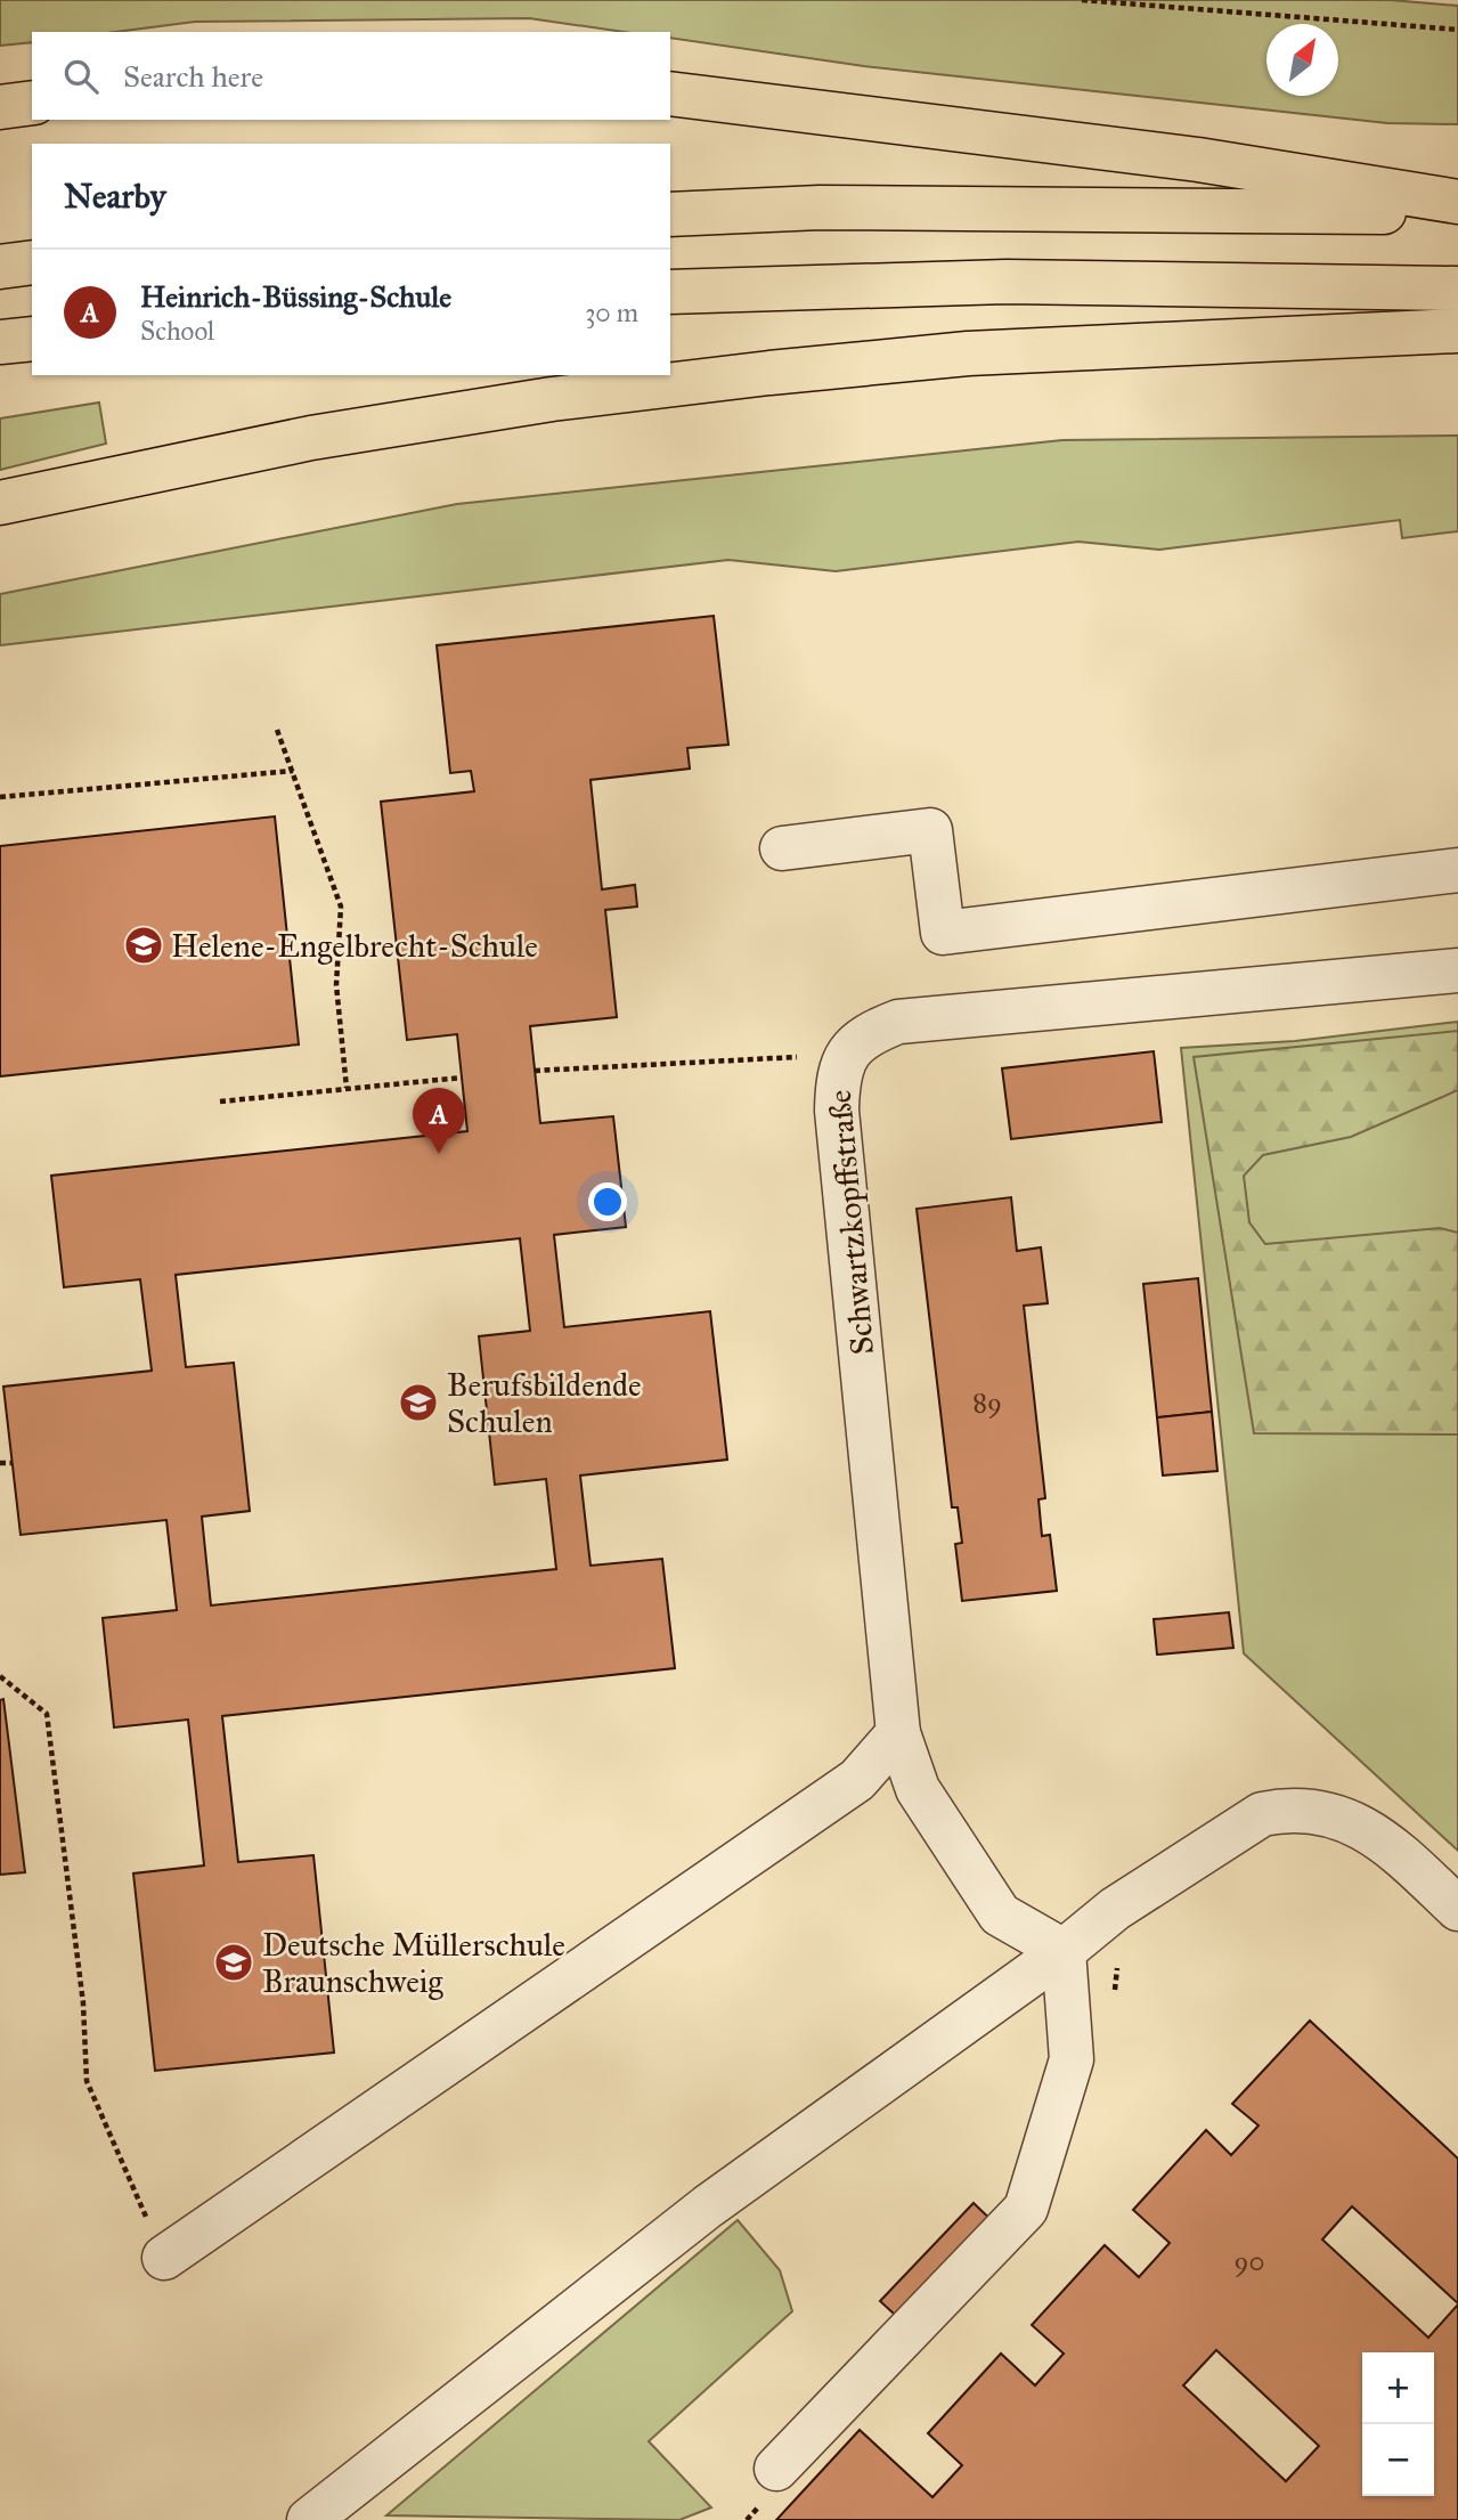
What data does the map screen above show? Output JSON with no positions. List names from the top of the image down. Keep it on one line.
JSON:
{"streets":{"lane":["Schwartzkopffstraße"]},"places":{"school or university":["Helene-Engelbrecht-Schule","Berufsbildende Schulen","Deutsche Müllerschule Braunschweig"]},"house_numbers":["89","90"],"north":"top right","page":{"search":"Search here","heading":"Nearby","list":[{"mark":"A","name":"Heinrich-Büssing-Schule","note":"School","value":"30 m"}],"pins":"A","map_buttons":["+","−"]}}
